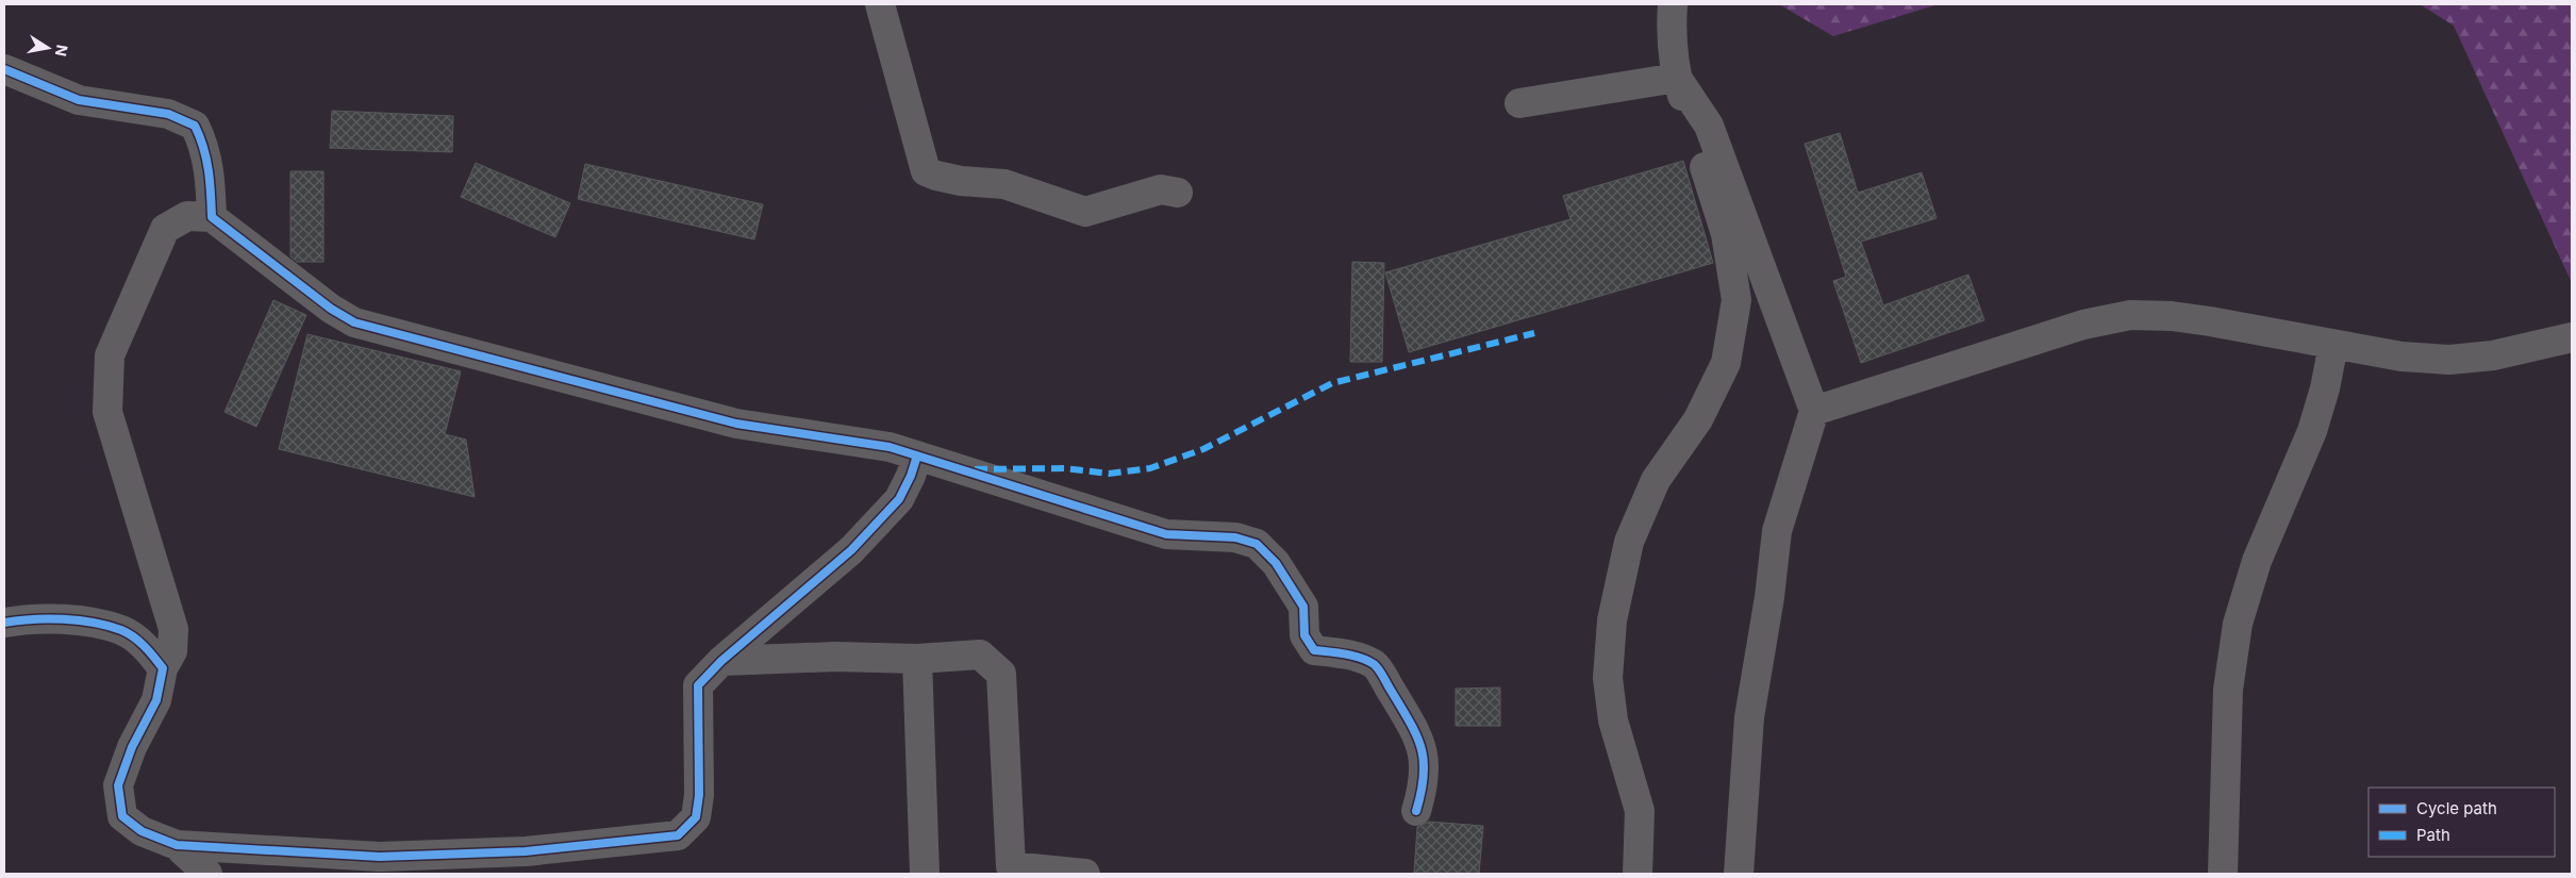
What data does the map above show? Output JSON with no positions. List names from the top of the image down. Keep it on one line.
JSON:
{"legend":["Cycle path","Path"],"north":"right"}
